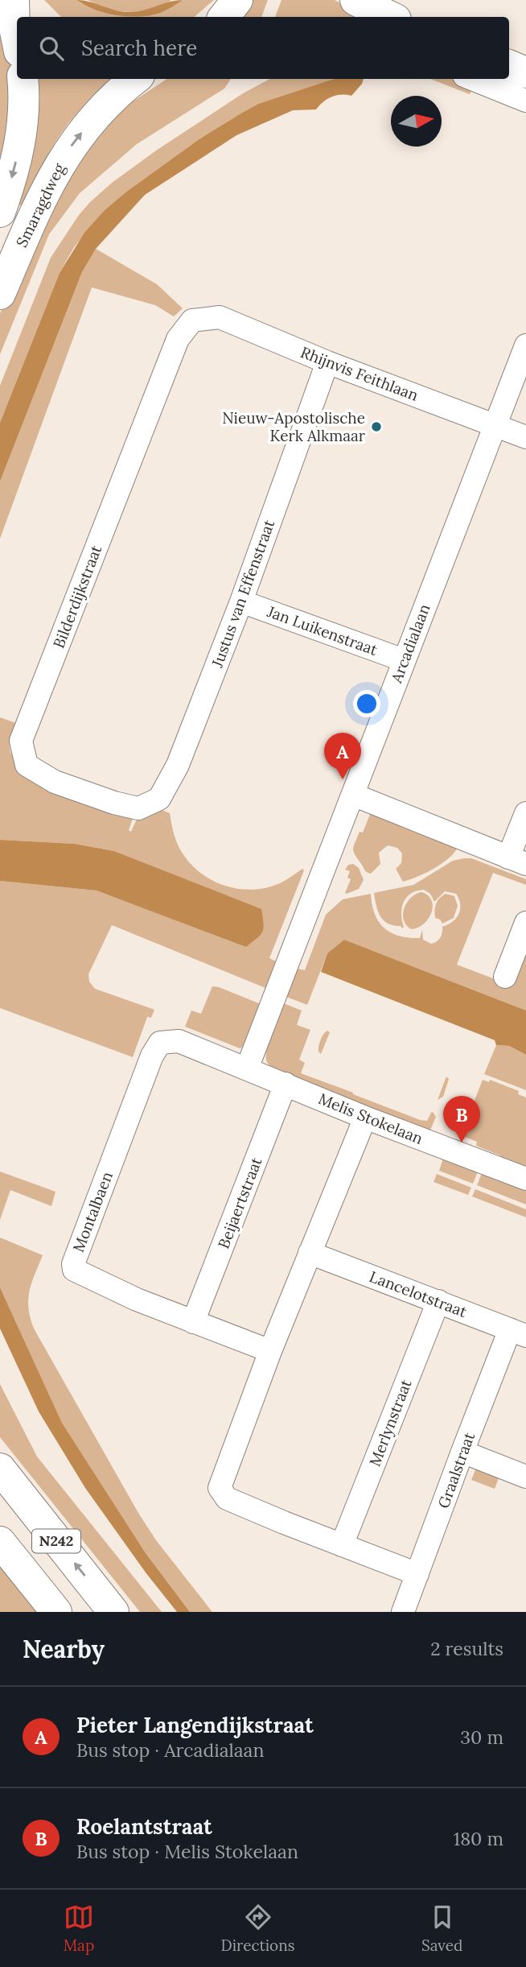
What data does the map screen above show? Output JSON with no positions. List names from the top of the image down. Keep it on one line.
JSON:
{"streets":{"highway":["Smaragdweg","N242"],"street":["Rhijnvis Feithlaan","Justus van Effenstraat","Bilderdijkstraat","Jan Luikenstraat","Arcadialaan","Melis Stokelaan","Beijaertstraat","Montalbaen","Lancelotstraat","Merlynstraat","Graalstraat"]},"crossings":[["Rhijnvis Feithlaan","Justus van Effenstraat"],["Rhijnvis Feithlaan","Bilderdijkstraat"],["Rhijnvis Feithlaan","Arcadialaan"],["Justus van Effenstraat","Bilderdijkstraat"],["Justus van Effenstraat","Jan Luikenstraat"],["Jan Luikenstraat","Arcadialaan"],["Arcadialaan","Melis Stokelaan"],["Arcadialaan","Montalbaen"],["Melis Stokelaan","Beijaertstraat"],["Melis Stokelaan","Montalbaen"],["Beijaertstraat","Montalbaen"],["Lancelotstraat","Merlynstraat"],["Lancelotstraat","Graalstraat"]],"places":["Nieuw-Apostolische Kerk Alkmaar"],"north":"right","page":{"search":"Search here","pins":["A","B"],"heading":["Nearby","2 results"],"list":[{"mark":"A","name":"Pieter Langendijkstraat","note":"Bus stop · Arcadialaan","value":"30 m"},{"mark":"B","name":"Roelantstraat","note":"Bus stop · Melis Stokelaan","value":"180 m"}],"nav":["Map","Directions","Saved"]}}
